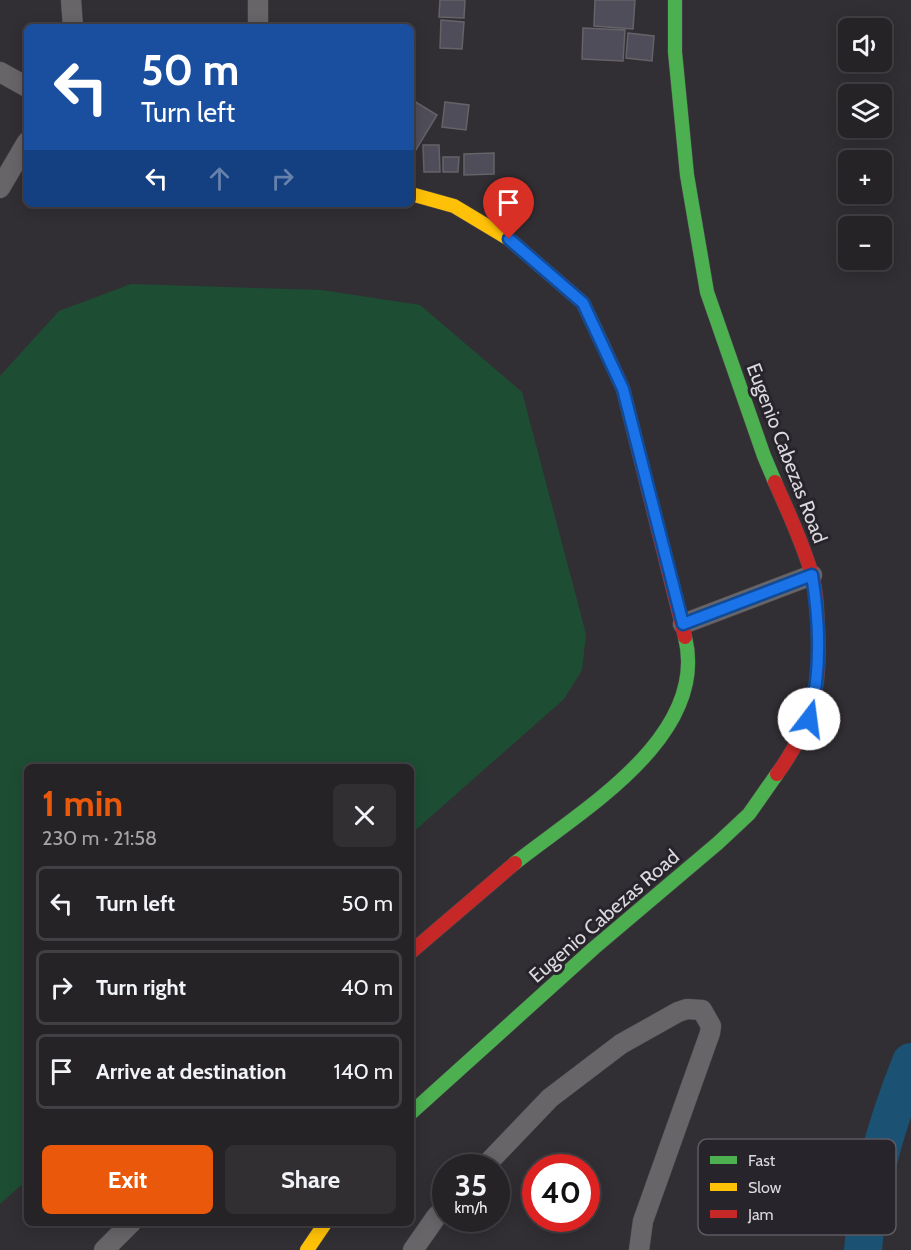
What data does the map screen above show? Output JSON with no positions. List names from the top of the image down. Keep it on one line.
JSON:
{"streets":{"street":["Eugenio Cabezas Road"]},"legend":["Fast","Slow","Jam"],"page":{"map_buttons":["+","−"],"turn":["50 m","Turn left"],"heading":["1 min","230 m · 21:58"],"list":[{"name":"Turn left","value":"50 m"},{"name":"Turn right","value":"40 m"},{"name":"Arrive at destination","value":"140 m"}],"buttons":["Exit","Share"],"speed":"35 km/h","limit":"40"}}
